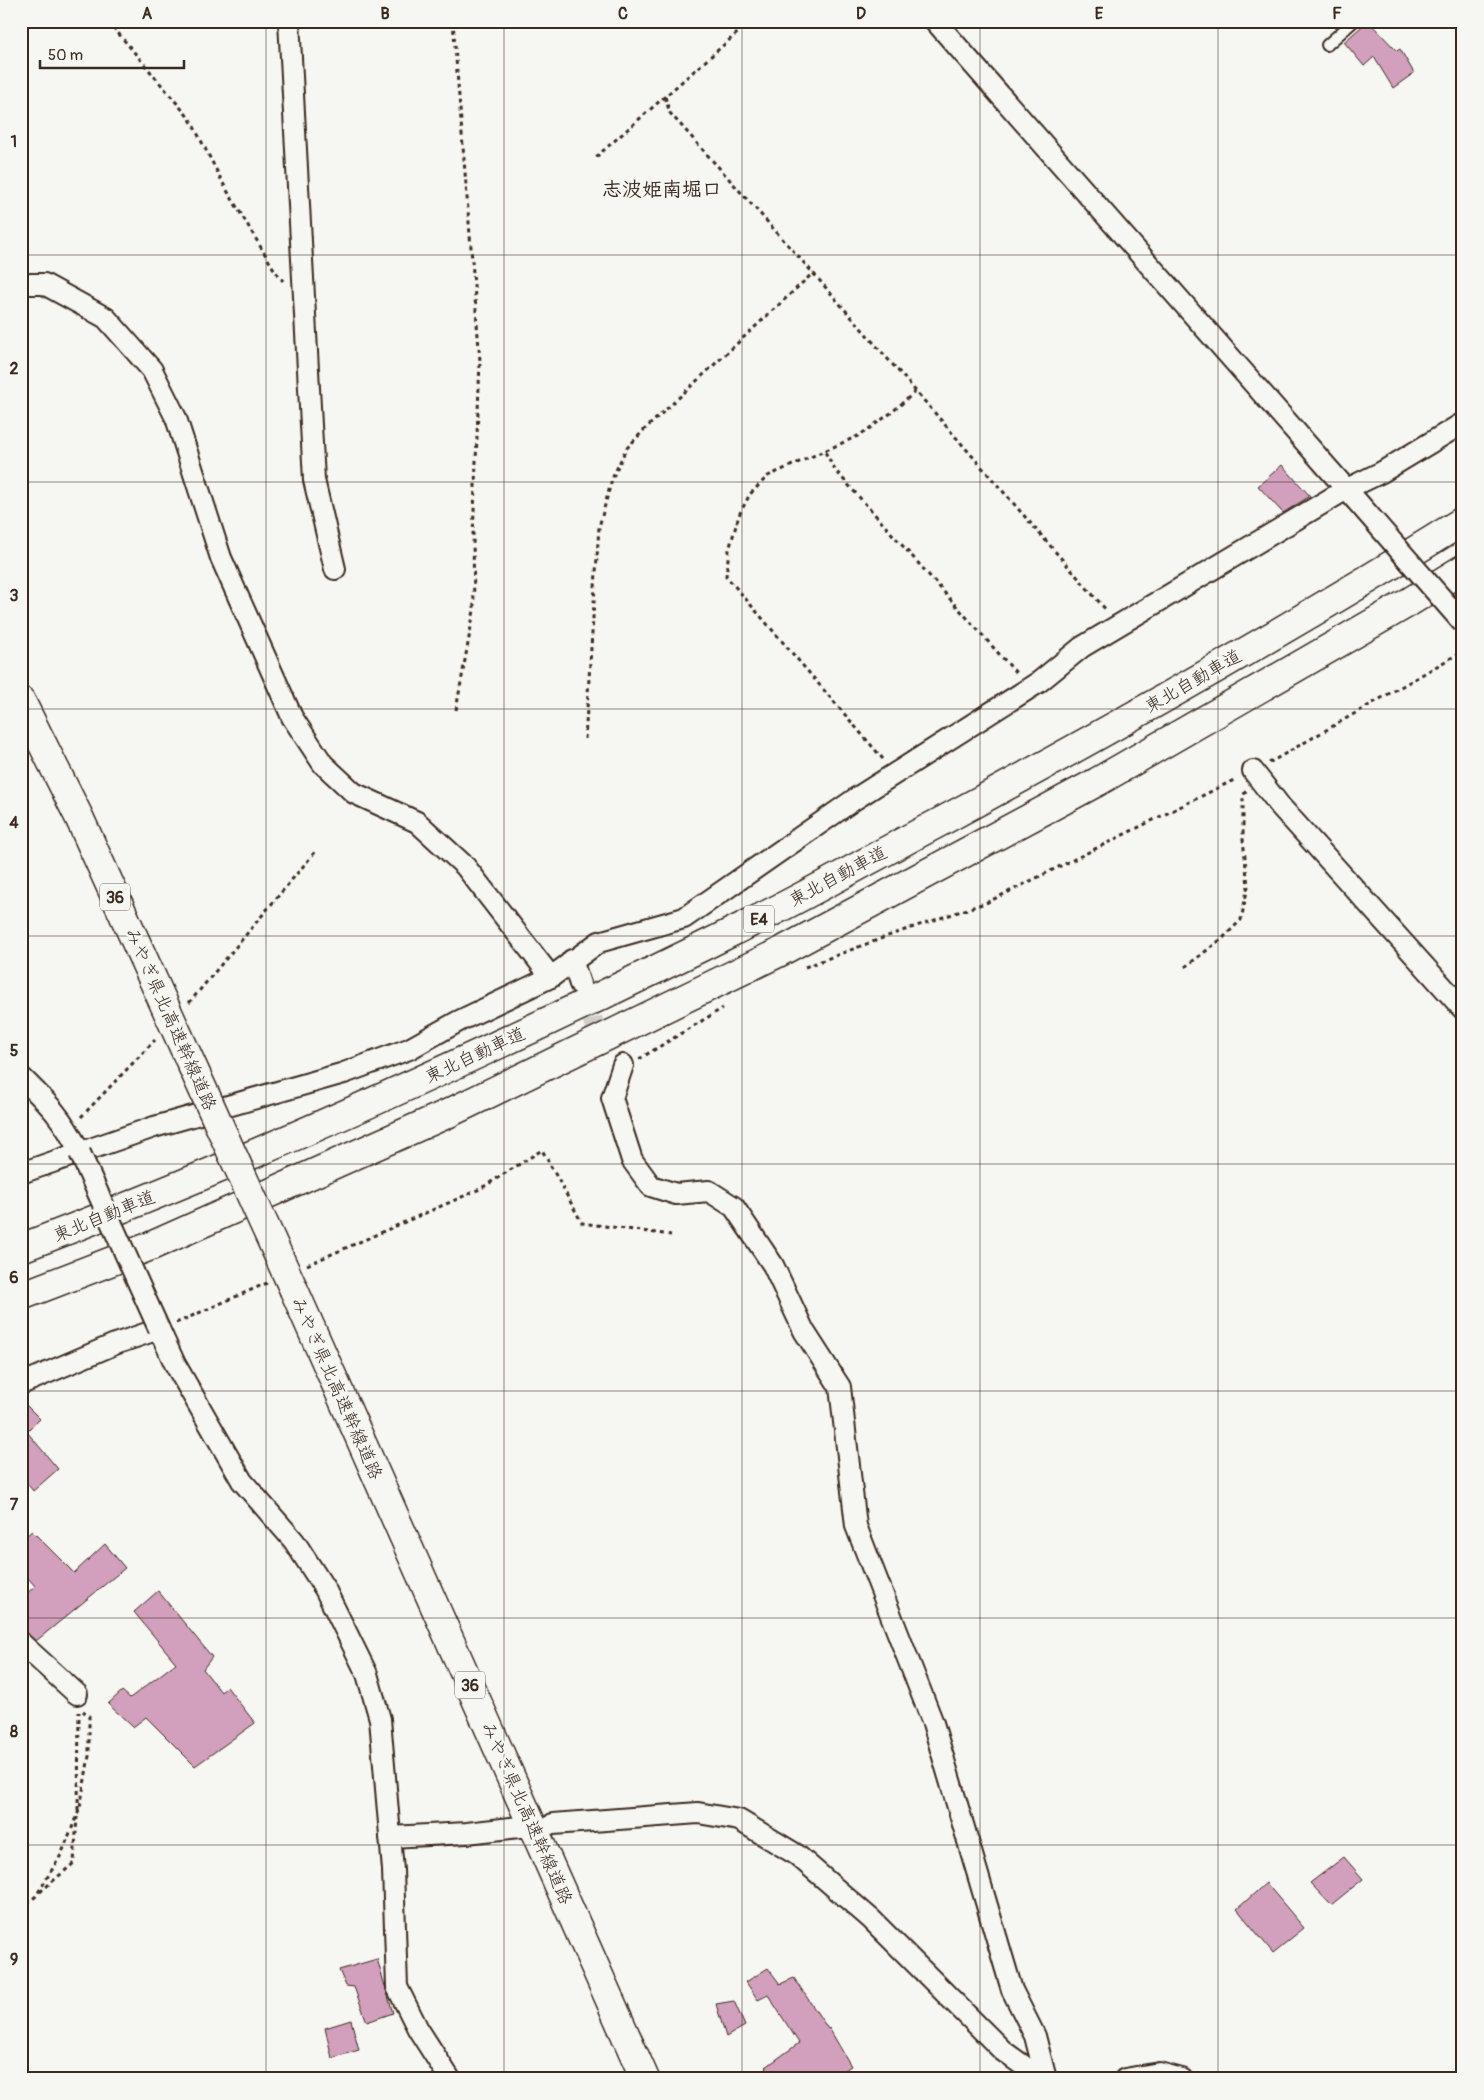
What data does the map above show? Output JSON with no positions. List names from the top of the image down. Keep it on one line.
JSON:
{"streets":{"main road":["東北自動車道","36","E4","みやぎ県北高速幹線道路"]},"districts":["志波姫南堀口"],"scale_bar":"50 m","grid":{"columns":["A","B","C","D","E","F"],"rows":["1","2","3","4","5","6","7","8","9"]}}
